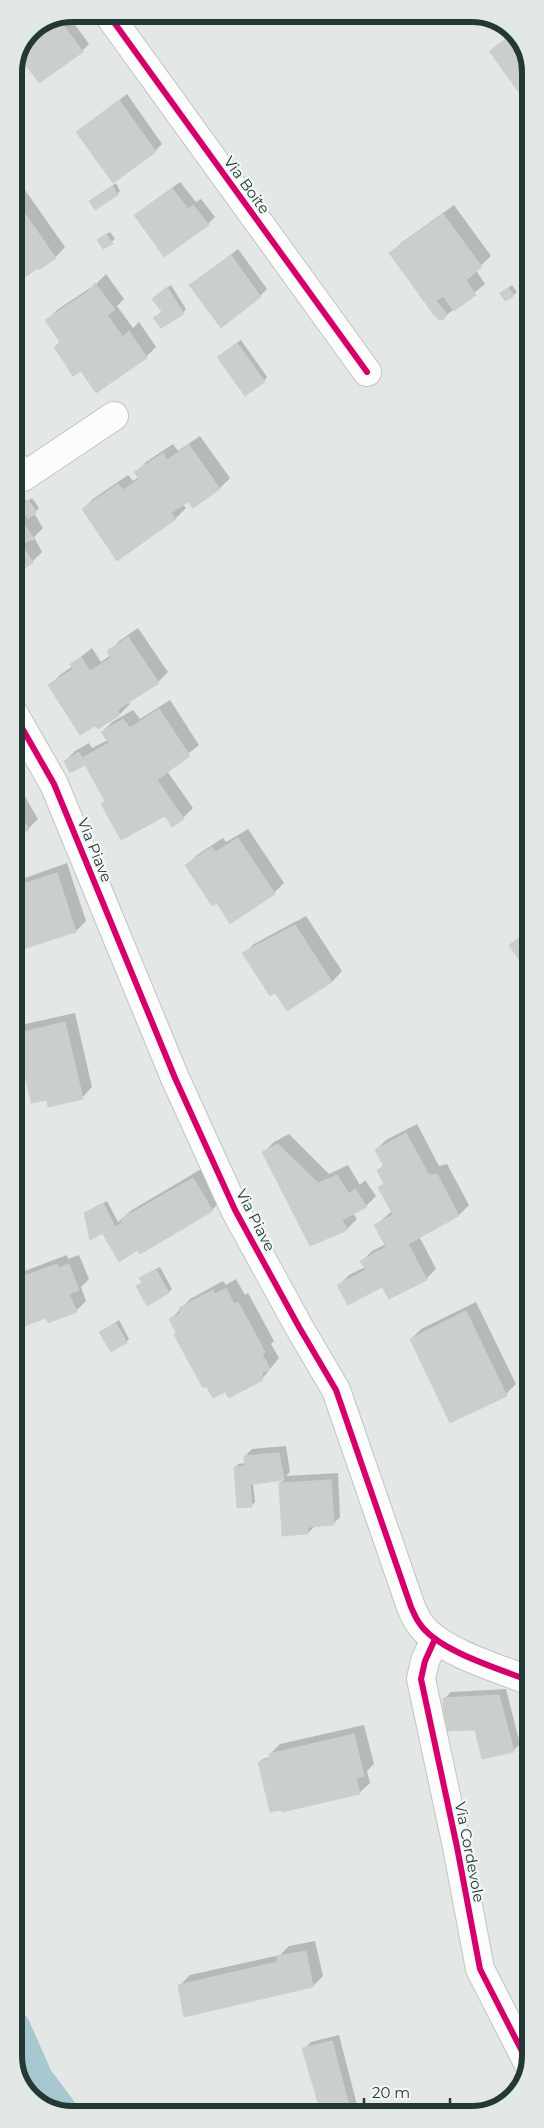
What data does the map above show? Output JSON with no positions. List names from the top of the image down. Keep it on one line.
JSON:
{"streets":{"street":["Via Boite","Via Piave","Via Cordevole"]},"crossings":[["Via Piave","Via Cordevole"]],"scale_bar":"20 m"}
